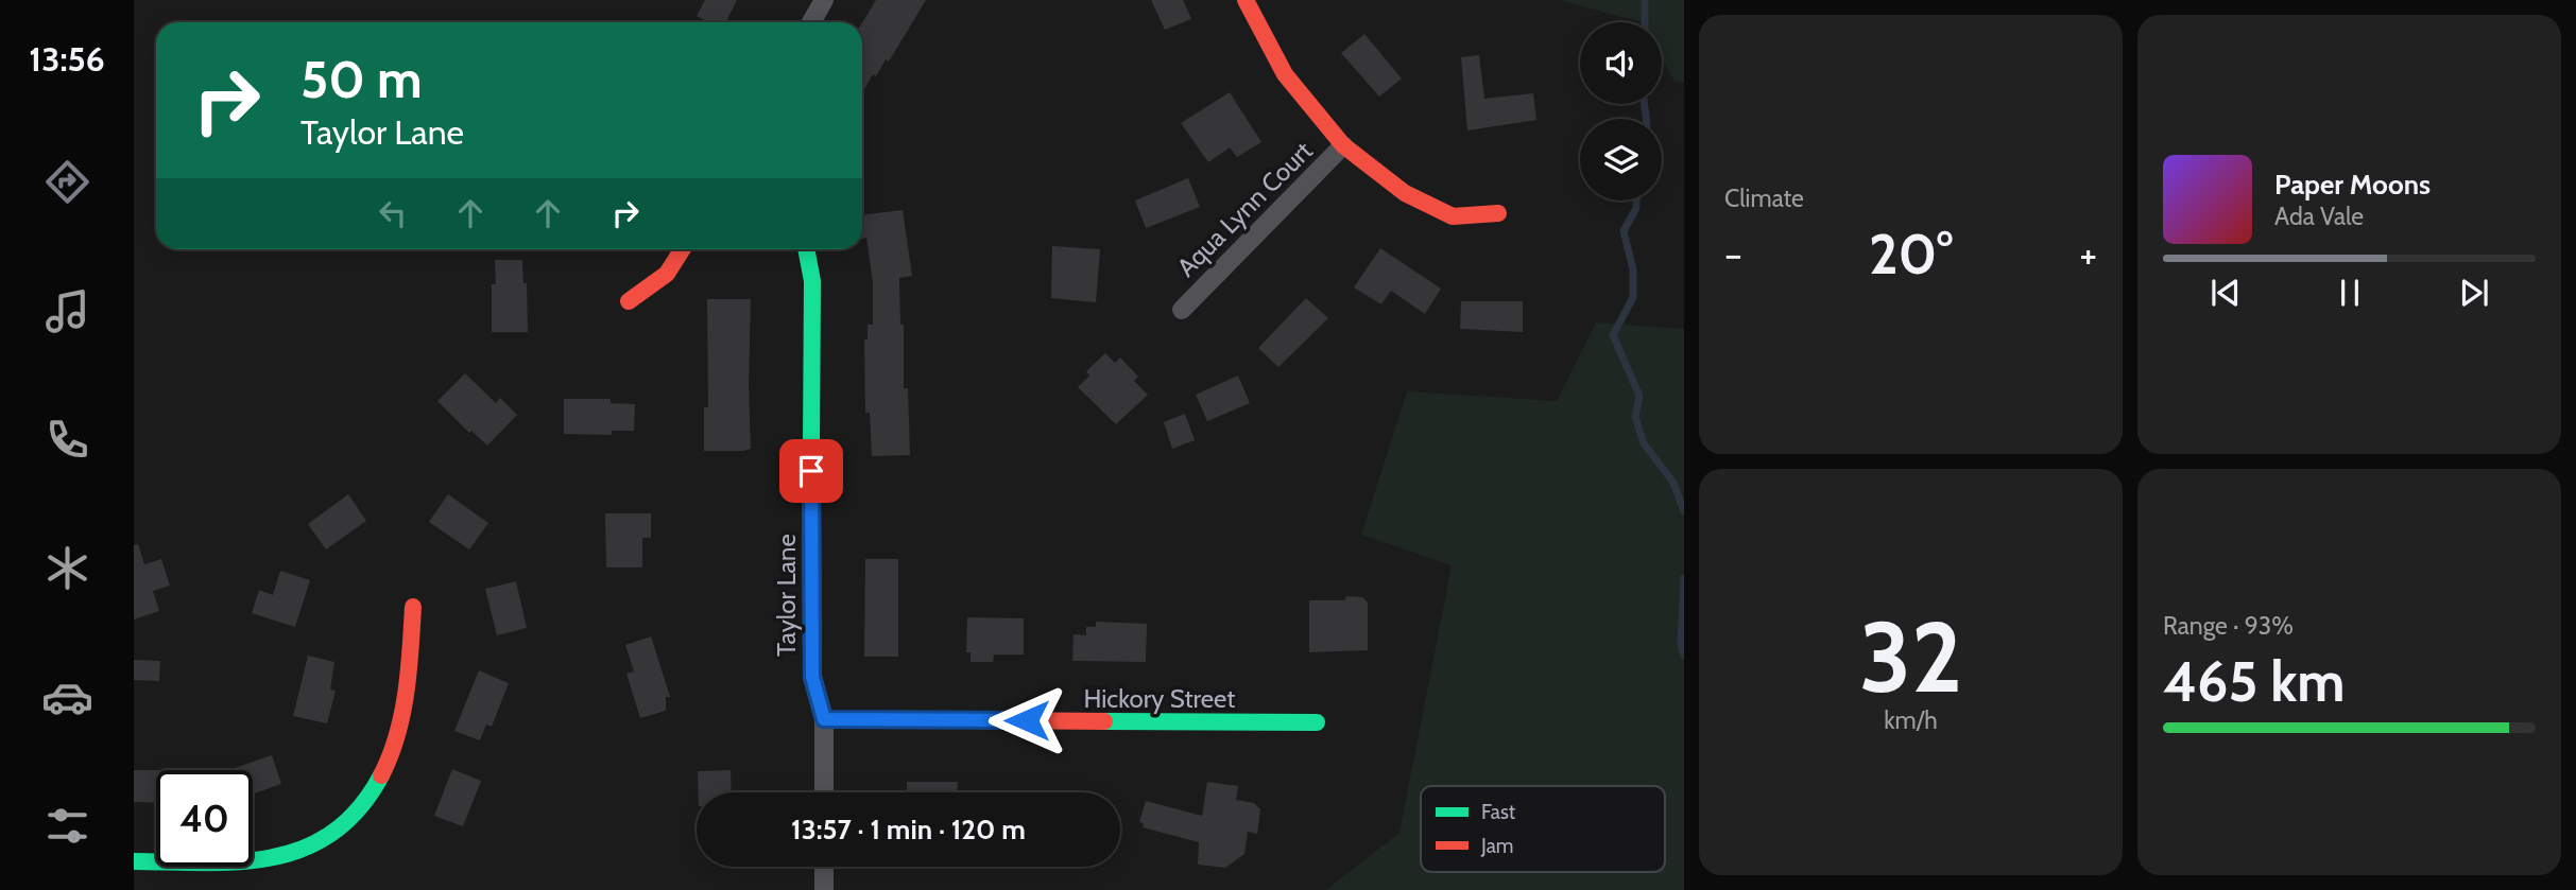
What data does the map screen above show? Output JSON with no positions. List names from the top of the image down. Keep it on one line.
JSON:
{"streets":{"street":["Aqua Lynn Court","Taylor Lane","Hickory Street"]},"crossings":[["Taylor Lane","Hickory Street"]],"legend":["Fast","Jam"],"page":{"tabs":"13:56","tile":["Climate",["32","km/h"],["Range · 93%","465 km"]],"turn":["50 m","Taylor Lane"],"song":["Paper Moons","Ada Vale"],"heat":["−","20°","+"],"limit":"40","trip":"13:57 · 1 min · 120 m"}}
